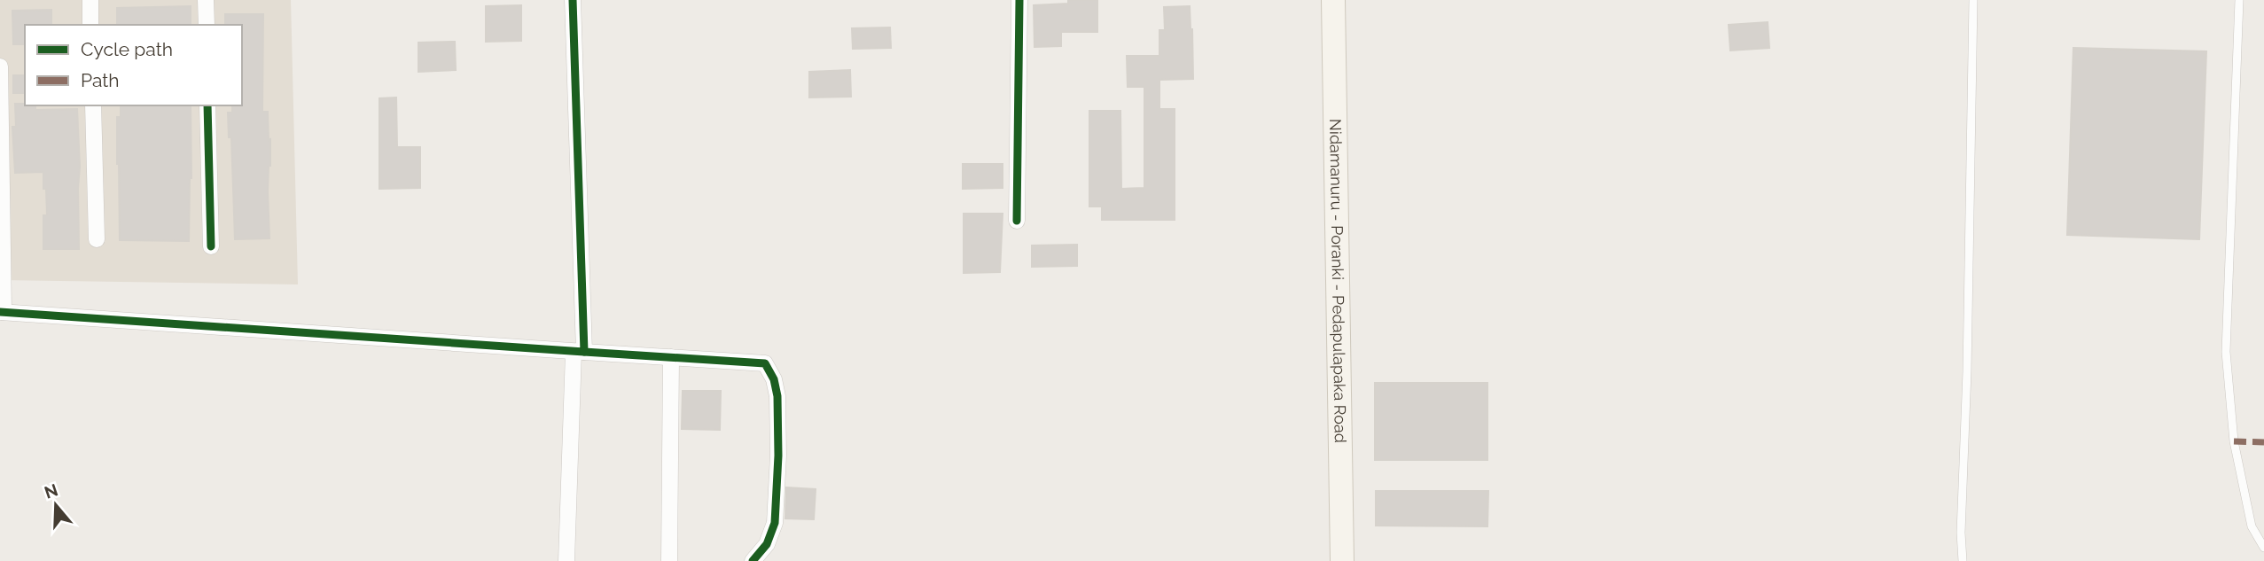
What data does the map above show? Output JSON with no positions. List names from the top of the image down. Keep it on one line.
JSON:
{"streets":{"main road":["Nidamanuru - Poranki - Pedapulapaka Road"]},"legend":["Cycle path","Path"],"north":"top"}
